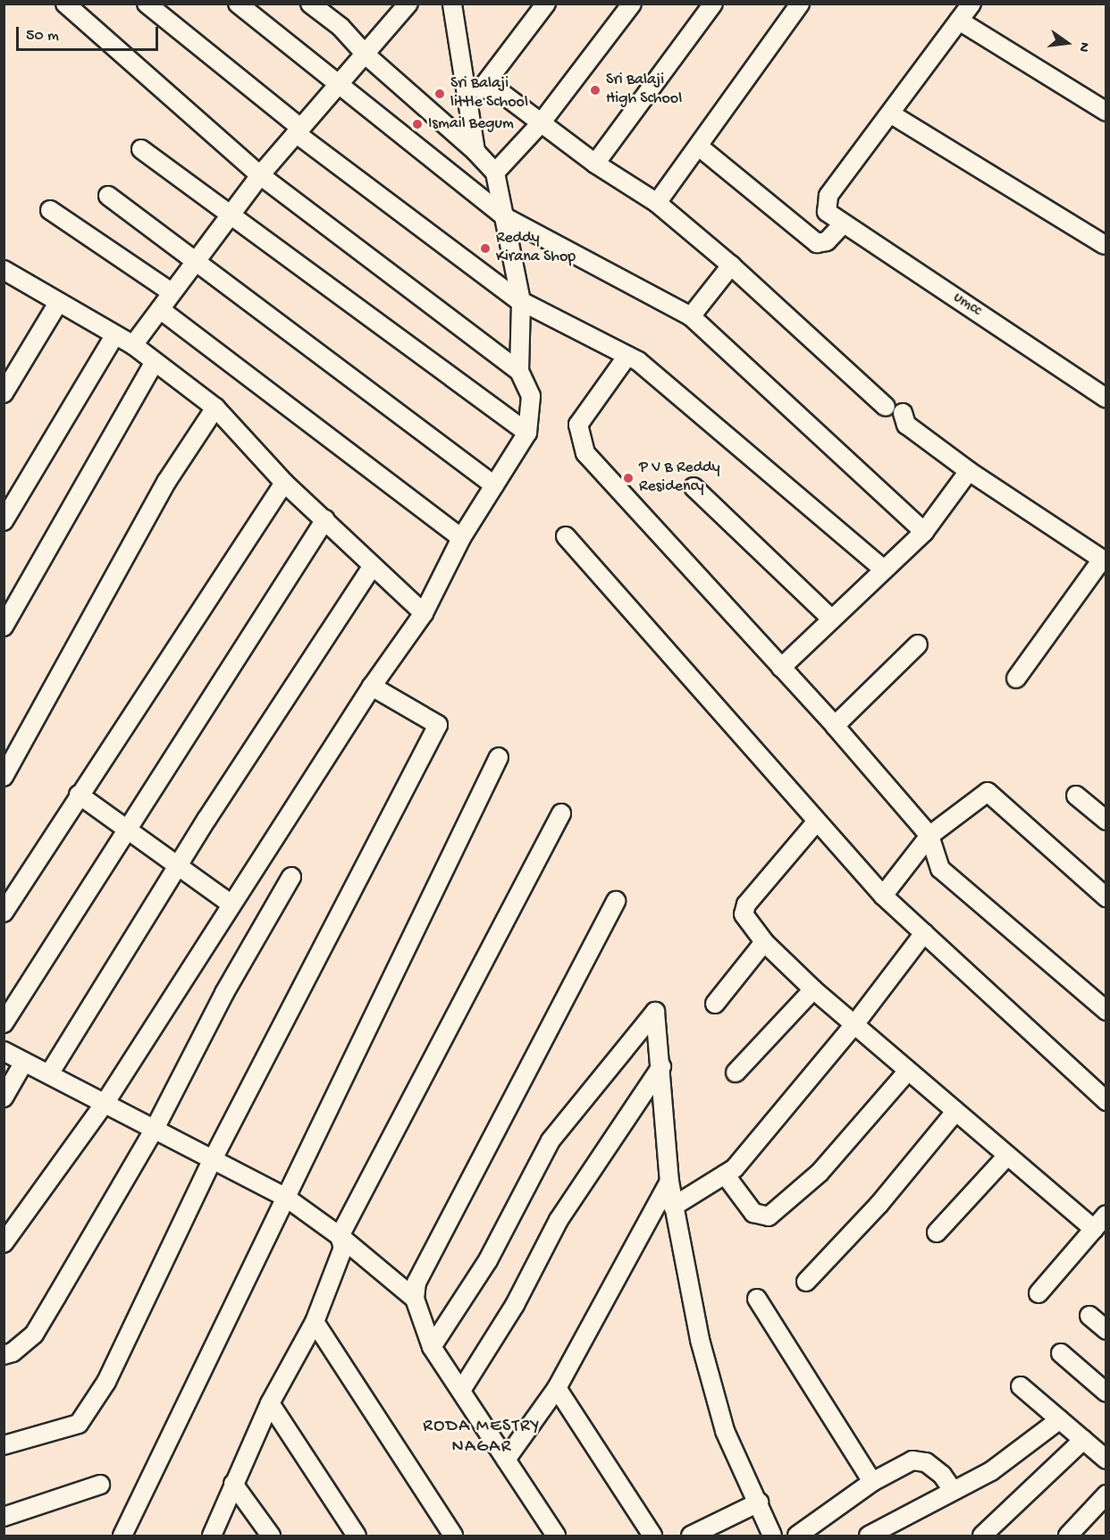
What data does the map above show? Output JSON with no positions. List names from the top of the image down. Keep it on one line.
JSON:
{"streets":{"street":["umcc"]},"districts":["RODA MESTRY NAGAR"],"places":["Sri Balaji High School","Sri Balaji little School","Ismail Begum","Reddy Kirana Shop","P V B Reddy Residency"],"scale_bar":"50 m","north":"right"}
